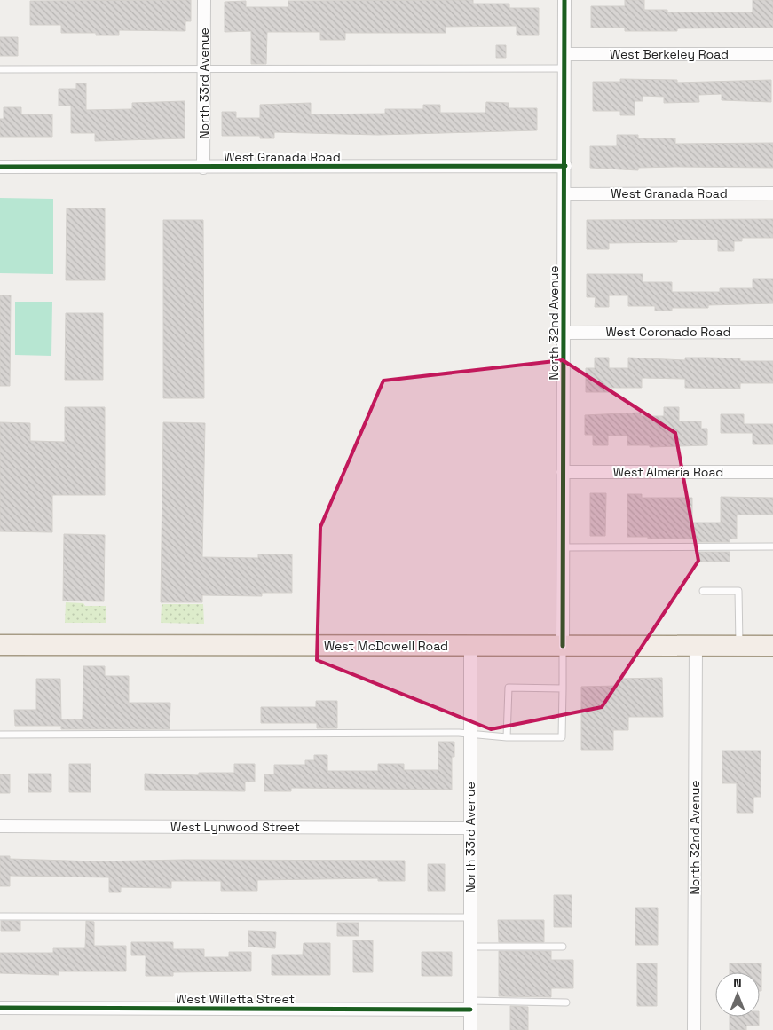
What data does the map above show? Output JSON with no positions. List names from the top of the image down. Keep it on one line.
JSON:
{"streets":{"main road":["West McDowell Road"],"street":["West Berkeley Road","North 33rd Avenue","West Granada Road","North 32nd Avenue","West Coronado Road","West Almeria Road","West Lynwood Street","West Willetta Street"]},"crossings":[["West Berkeley Road","North 32nd Avenue"],["North 33rd Avenue","West Granada Road"],["North 33rd Avenue","West McDowell Road"],["North 33rd Avenue","West Lynwood Street"],["North 33rd Avenue","West Willetta Street"],["West Granada Road","North 32nd Avenue"],["North 32nd Avenue","West Coronado Road"],["North 32nd Avenue","West Almeria Road"],["North 32nd Avenue","West McDowell Road"]],"north":"top"}
